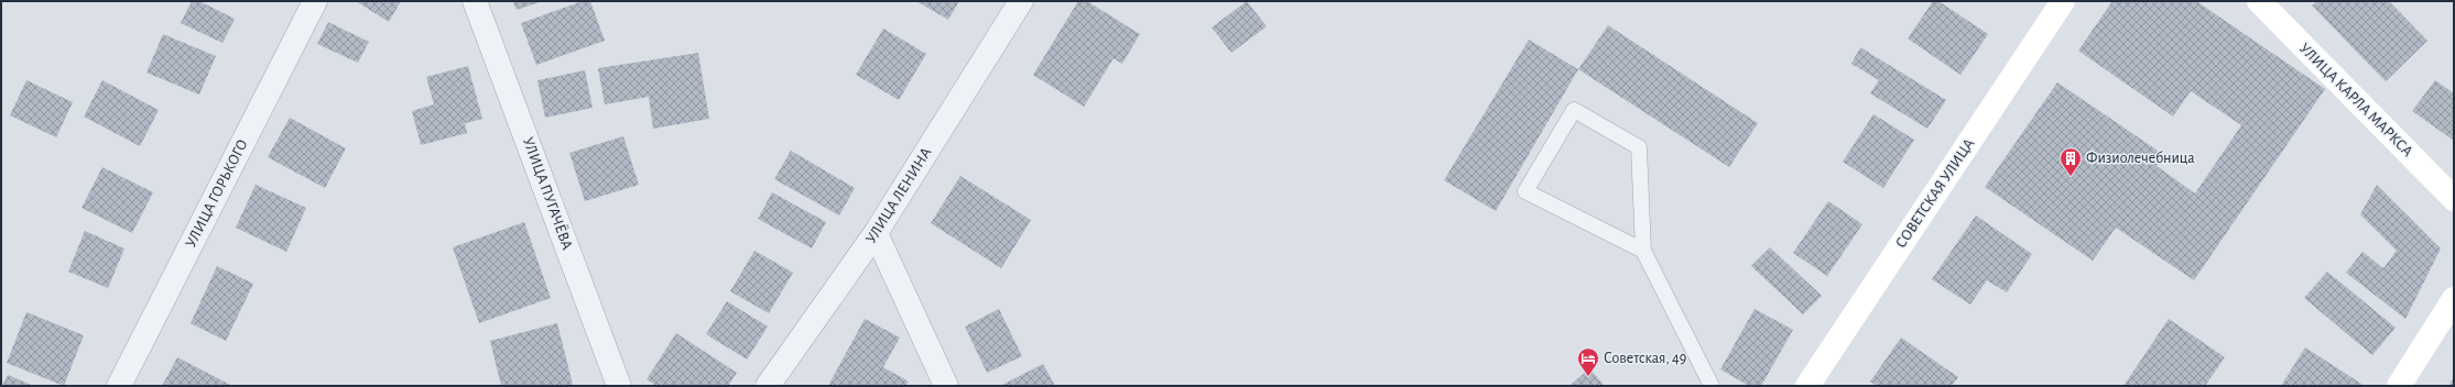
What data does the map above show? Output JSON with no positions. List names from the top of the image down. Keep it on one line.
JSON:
{"streets":{"main road":["УЛИЦА КАРЛА МАРКСА","СОВЕТСКАЯ УЛИЦА"],"street":["УЛИЦА ГОРЬКОГО","УЛИЦА ПУГАЧЁВА","УЛИЦА ЛЕНИНА"]},"places":{"building":["Физиолечебница"],"hotel":["Советская, 49"]}}
